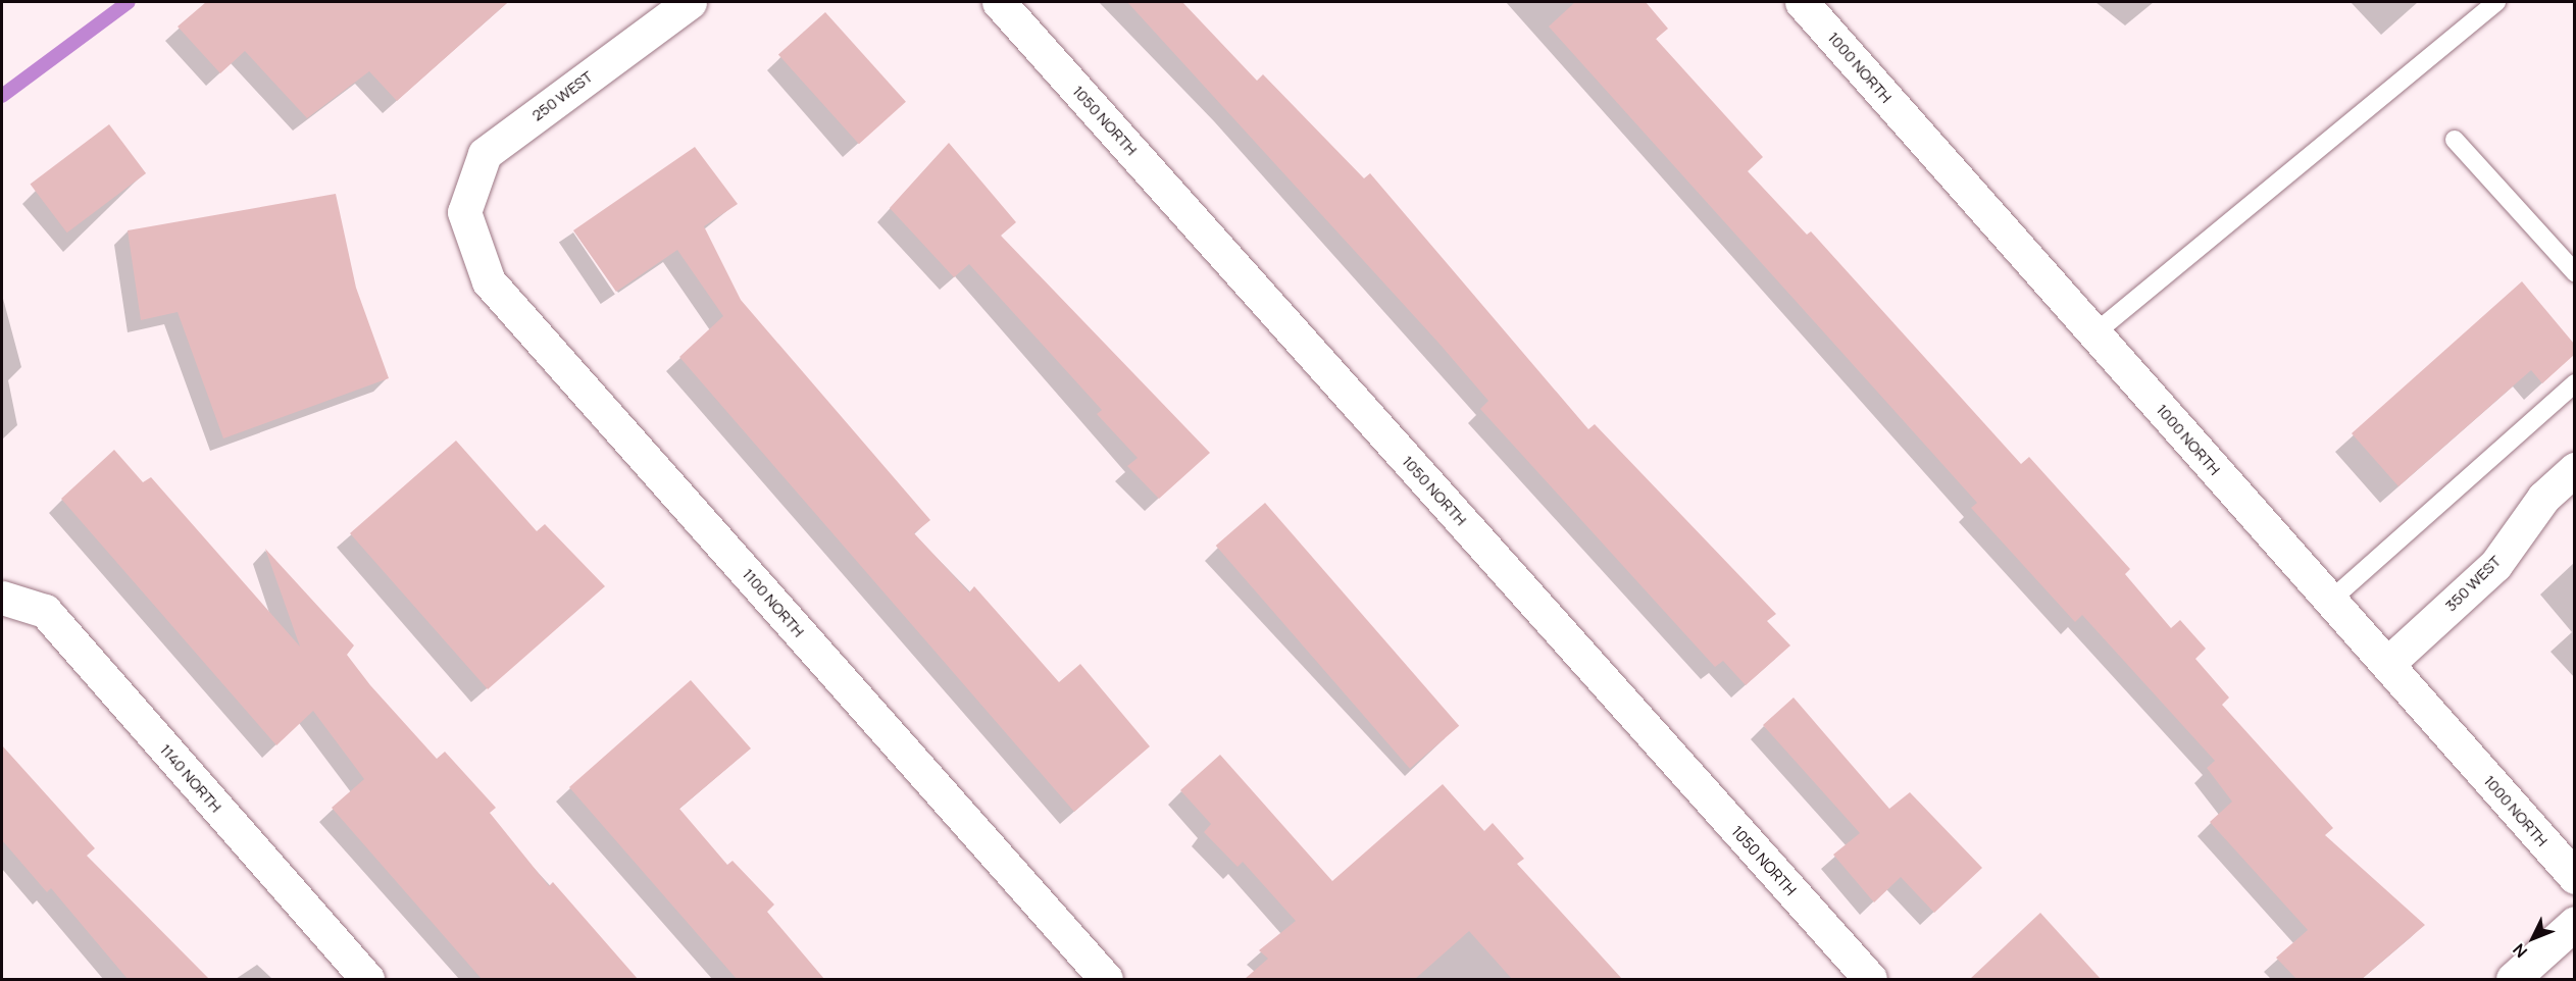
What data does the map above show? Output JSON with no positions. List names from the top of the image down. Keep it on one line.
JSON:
{"streets":{"street":["1000 NORTH","250 WEST","1050 NORTH","350 WEST","1100 NORTH","1140 NORTH"]},"crossings":[["1000 NORTH","350 WEST"],["250 WEST","1100 NORTH"]],"north":"bottom left"}
